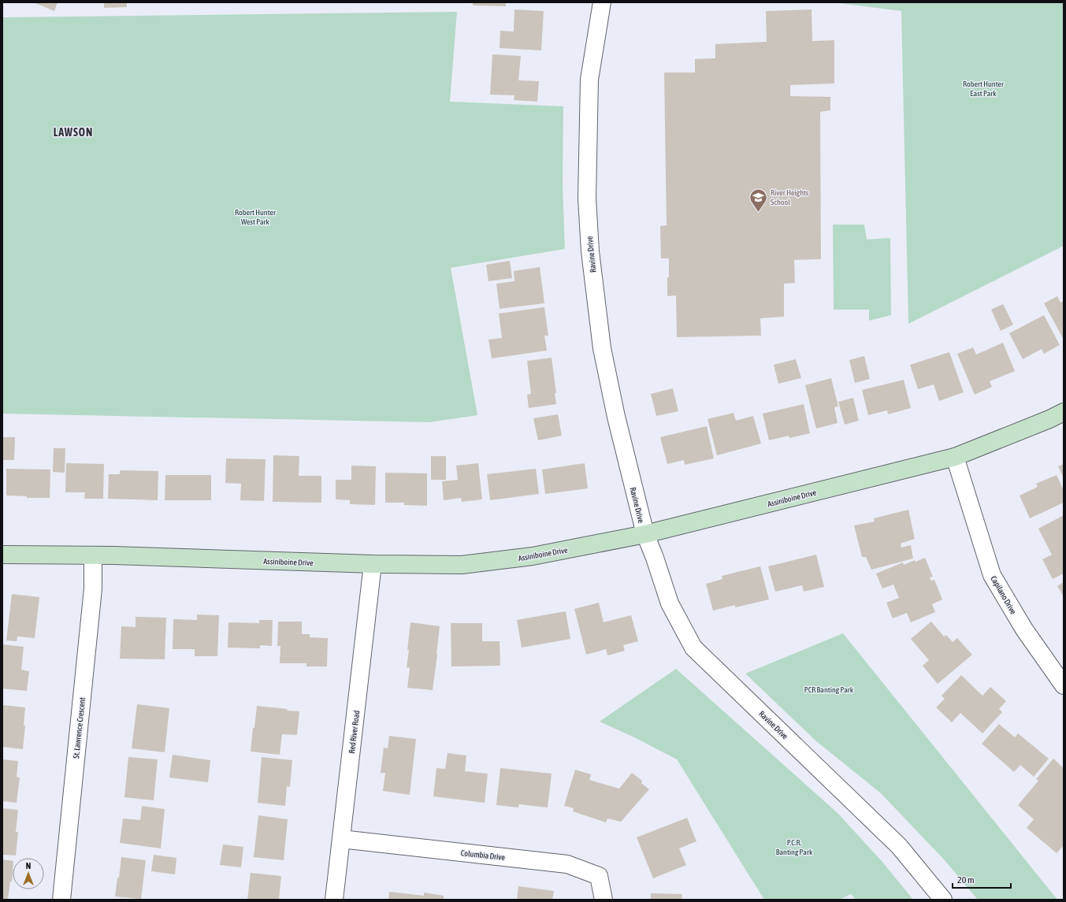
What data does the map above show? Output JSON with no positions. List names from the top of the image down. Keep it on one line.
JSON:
{"streets":{"street":["Ravine Drive","Assiniboine Drive","Capilano Drive","St. Lawrence Crescent","Red River Road","Columbia Drive"]},"crossings":[["Ravine Drive","Assiniboine Drive"],["Assiniboine Drive","Capilano Drive"],["Assiniboine Drive","St. Lawrence Crescent"],["Assiniboine Drive","Red River Road"],["Red River Road","Columbia Drive"]],"districts":["LAWSON"],"parks":["Robert Hunter East Park","Robert Hunter West Park","PCR Banting Park","P.C.R. Banting Park"],"places":{"school or university":["River Heights School"]},"scale_bar":"20 m","north":"top"}
